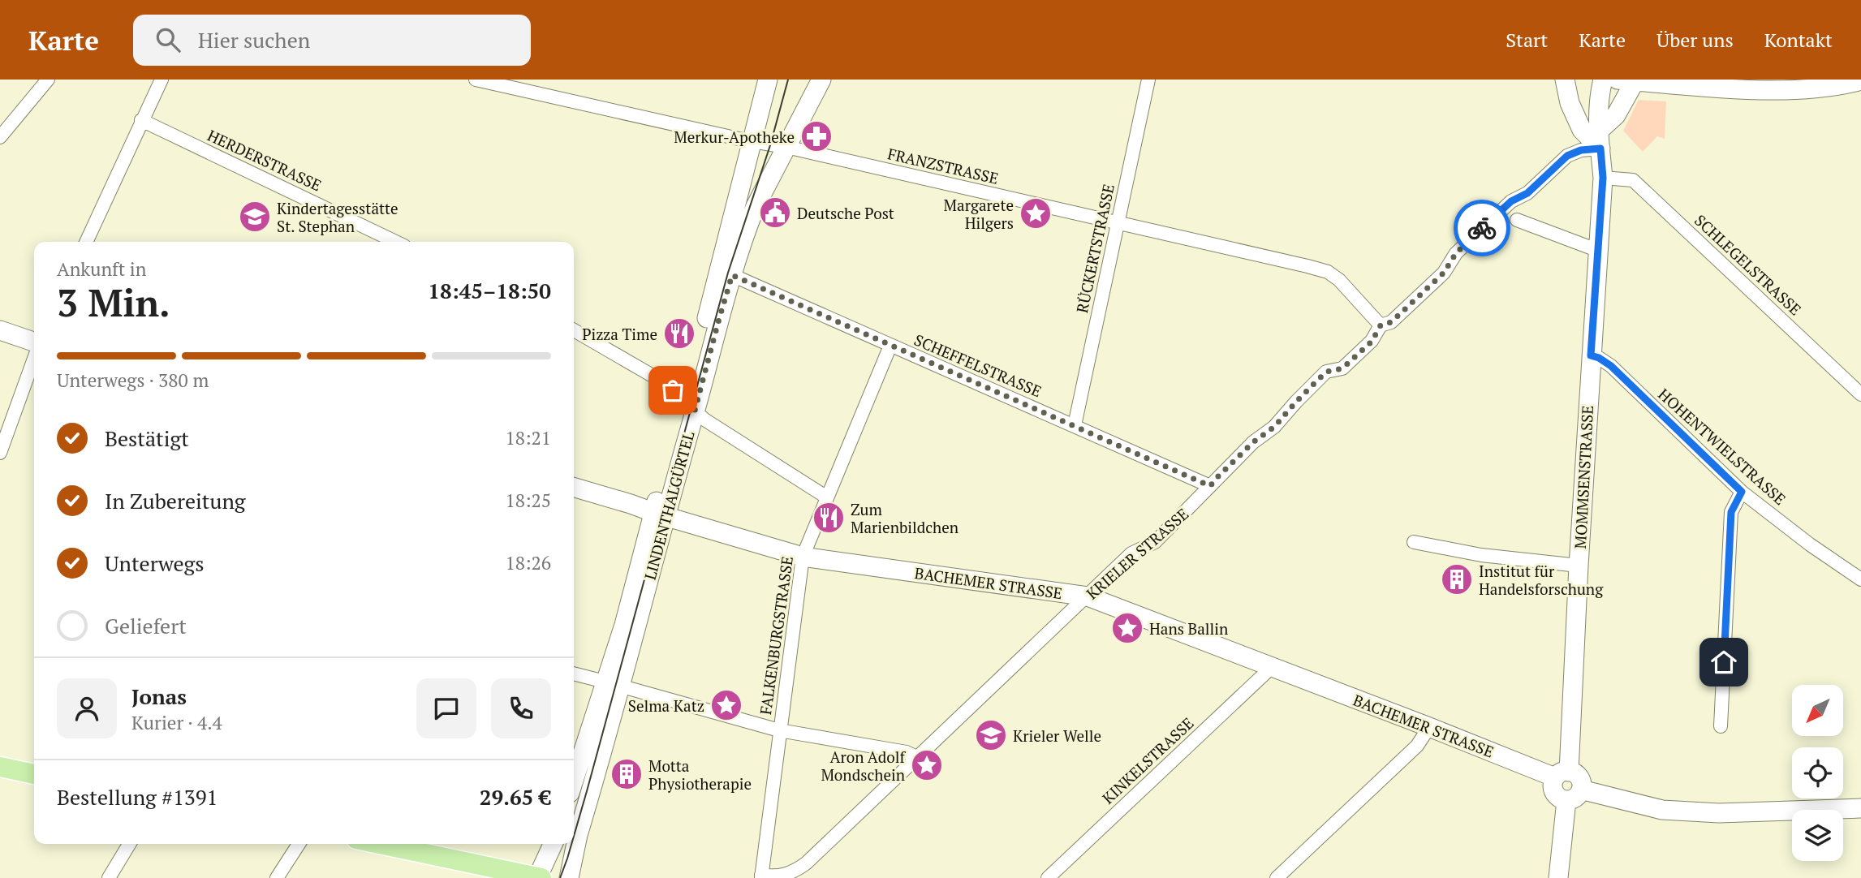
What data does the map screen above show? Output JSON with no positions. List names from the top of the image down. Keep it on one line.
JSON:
{"streets":{"street":["HERDERSTRASSE","FRANZSTRASSE","RÜCKERTSTRASSE","SCHLEGELSTRASSE","SCHEFFELSTRASSE","HOHENTWIELSTRASSE","MOMMSENSTRASSE","LINDENTHALGÜRTEL","KRIELER STRASSE","BACHEMER STRASSE","FALKENBURGSTRASSE","KINKELSTRASSE"]},"crossings":[["FRANZSTRASSE","RÜCKERTSTRASSE"],["FRANZSTRASSE","LINDENTHALGÜRTEL"],["FRANZSTRASSE","KRIELER STRASSE"],["RÜCKERTSTRASSE","SCHEFFELSTRASSE"],["SCHLEGELSTRASSE","MOMMSENSTRASSE"],["SCHEFFELSTRASSE","LINDENTHALGÜRTEL"],["SCHEFFELSTRASSE","KRIELER STRASSE"],["SCHEFFELSTRASSE","FALKENBURGSTRASSE"],["HOHENTWIELSTRASSE","MOMMSENSTRASSE"],["MOMMSENSTRASSE","KRIELER STRASSE"],["MOMMSENSTRASSE","BACHEMER STRASSE"],["LINDENTHALGÜRTEL","BACHEMER STRASSE"],["KRIELER STRASSE","BACHEMER STRASSE"],["KRIELER STRASSE","FALKENBURGSTRASSE"],["BACHEMER STRASSE","FALKENBURGSTRASSE"],["BACHEMER STRASSE","KINKELSTRASSE"]],"places":{"pharmacy":["Merkur-Apotheke"],"public building":["Deutsche Post"],"place":["Margarete Hilgers","Hans Ballin","Selma Katz","Aron Adolf Mondschein"],"school or university":["Kindertagesstätte St. Stephan","Krieler Welle"],"restaurant":["Pizza Time","Zum Marienbildchen"],"building":["Institut für Handelsforschung","Motta Physiotherapie"]},"north":"bottom left","page":{"header":"Karte","search":"Hier suchen","nav":["Start","Karte","Über uns","Kontakt"],"heading":["3 Min.","Ankunft in","18:45–18:50"],"panel":["Jonas","Kurier · 4.4","Bestellung #1391","29.65 €"],"bar":"Unterwegs · 380 m","list":[["Bestätigt","18:21"],["In Zubereitung","18:25"],["Unterwegs","18:26"],"Geliefert"]}}
